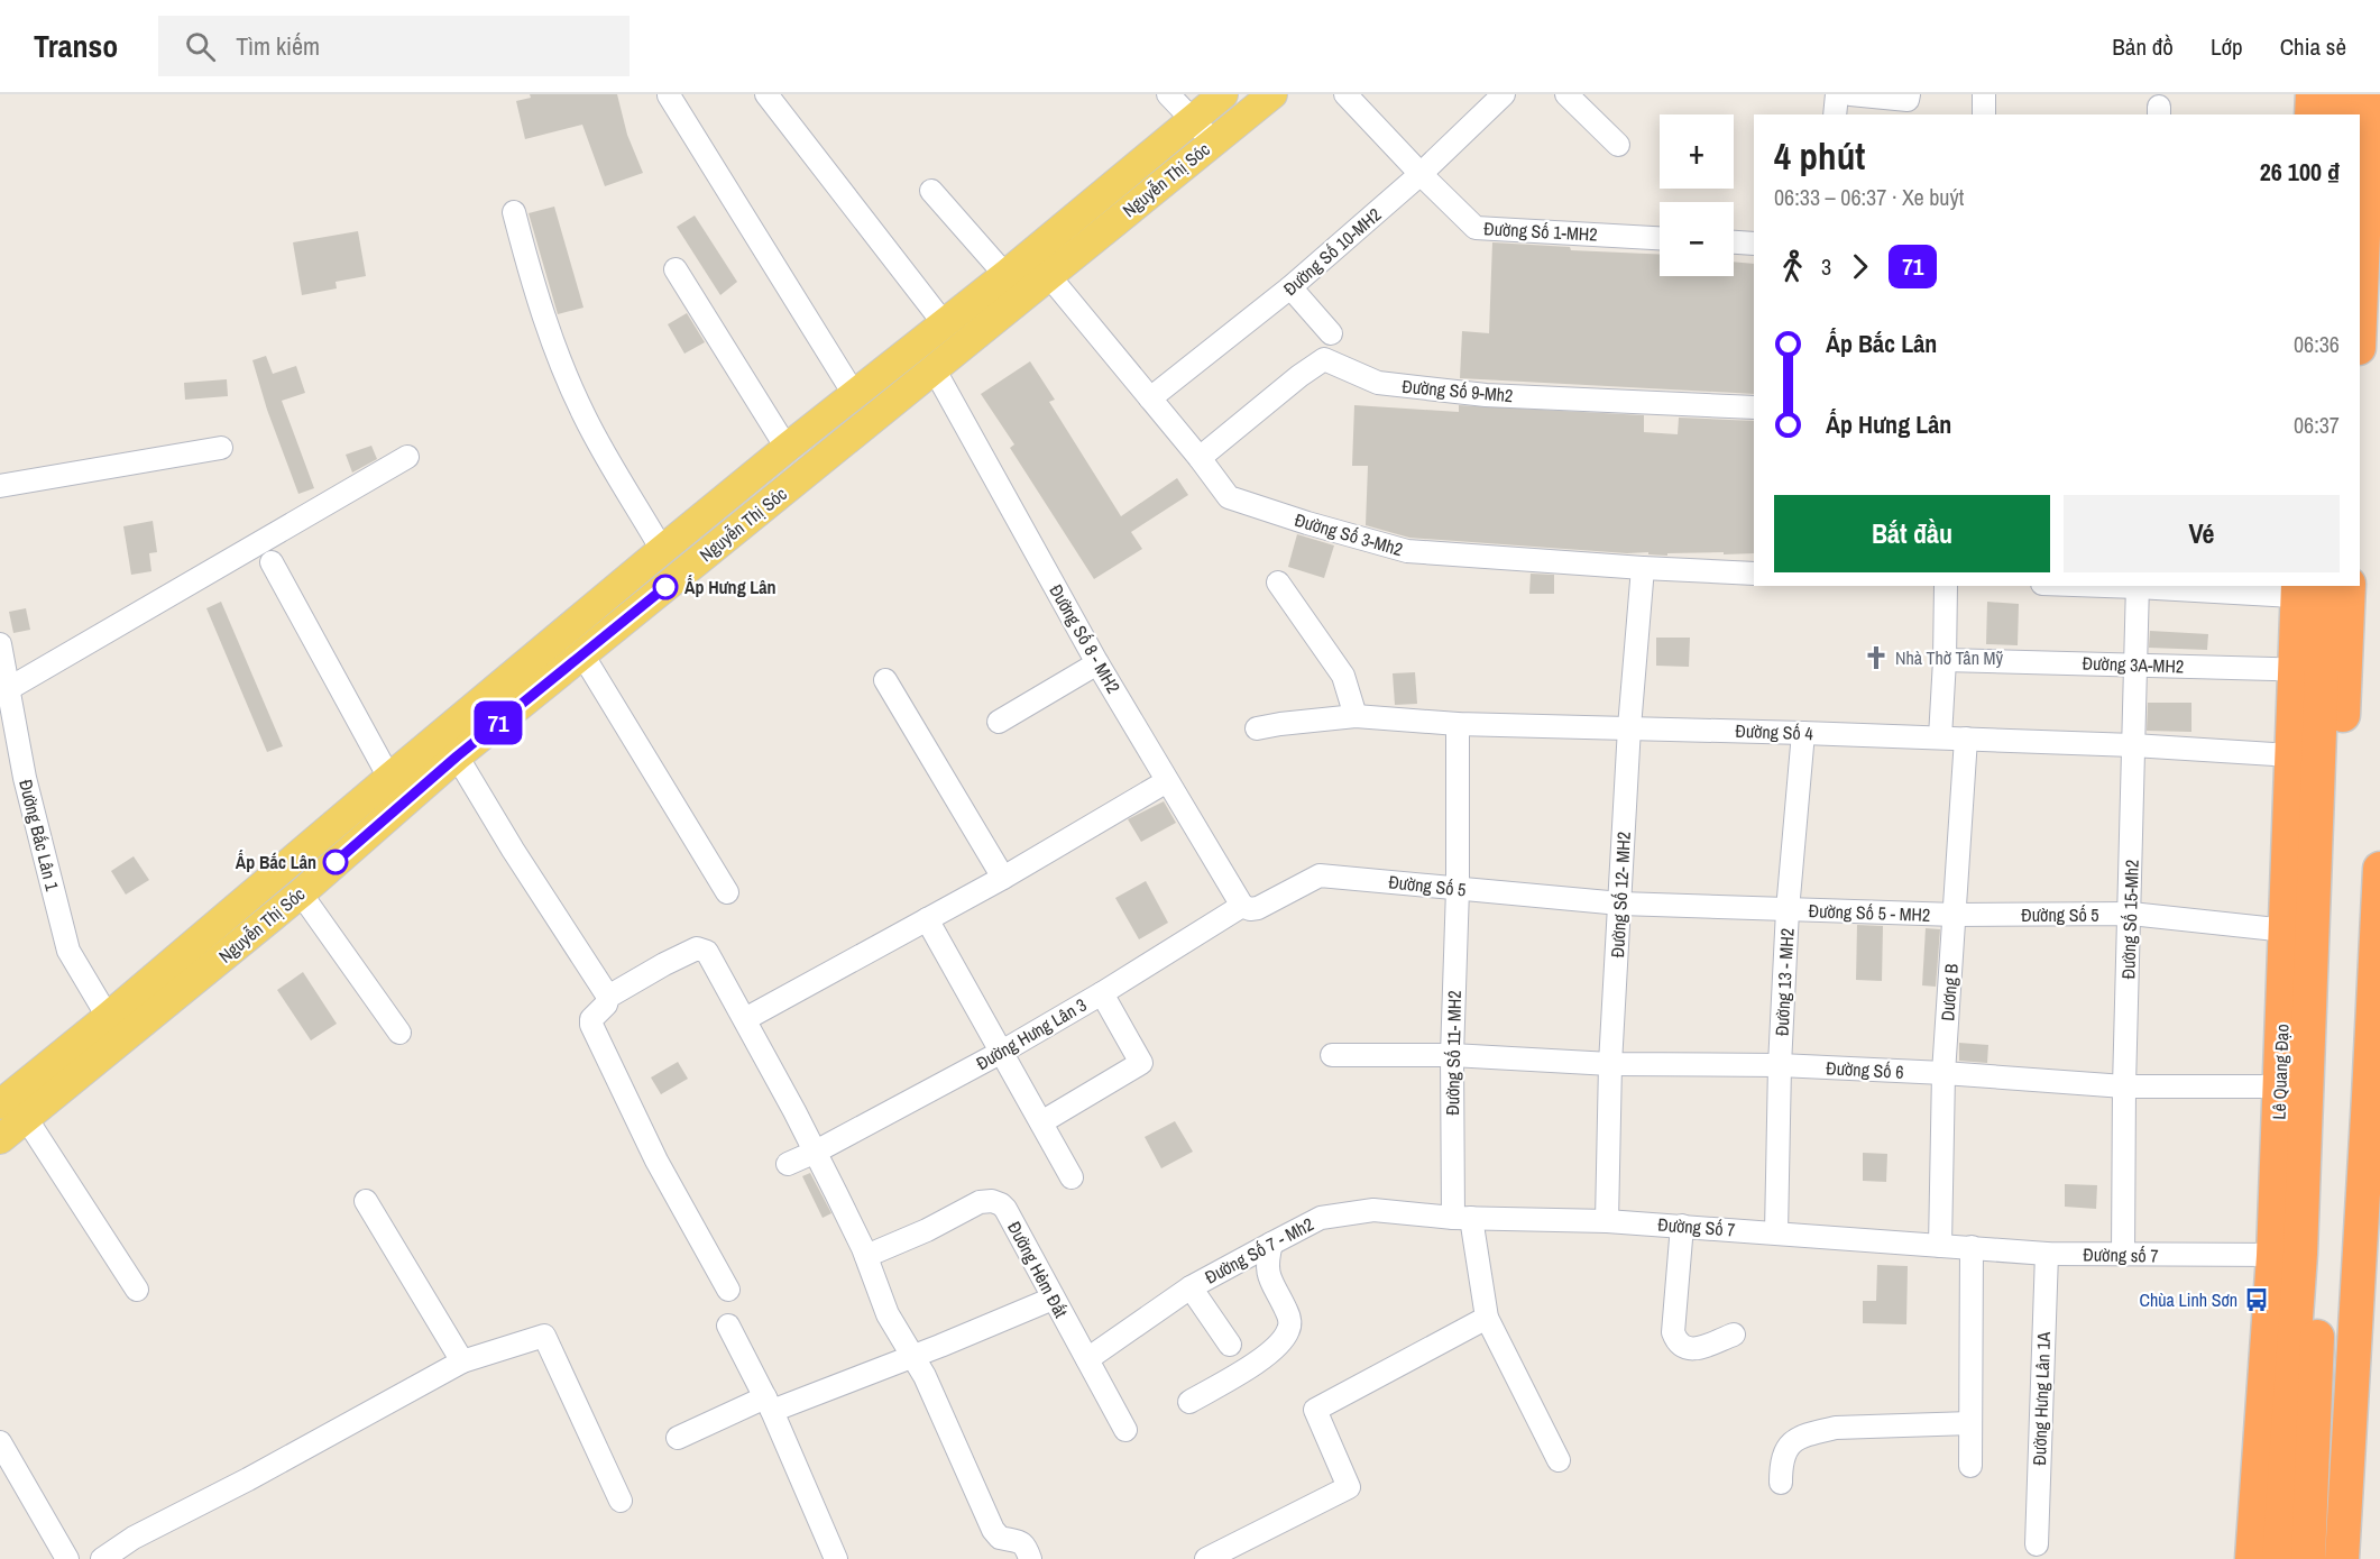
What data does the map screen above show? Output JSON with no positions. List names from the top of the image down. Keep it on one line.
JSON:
{"streets":{"highway":["Lê Quang Đạo"],"main road":["Nguyễn Thị Sóc"],"street":["Đường Số 1-MH2","Đường Số 10-MH2","Đường Số 9-Mh2","Đường Số 3-Mh2","Đường Số 8 - MH2","Đường 3A-MH2","Đường Số 4","Đường Bắc Lân 1","Đường Số 5","Đường Số 12- MH2","Đường Số 5 - MH2","Đường Số 15-Mh2","Đường 13 - MH2","Dương B","Đường Hưng Lân 3","Đường Số 11- MH2","Đường Số 6","Đường Số 7","Đường Số 7 - Mh2","Đường số 7","Đường Hẻm Đắt","Đường Hưng Lân 1A"]},"crossings":[["Nguyễn Thị Sóc","Đường Số 3-Mh2"],["Nguyễn Thị Sóc","Đường Số 8 - MH2"],["Nguyễn Thị Sóc","Đường Bắc Lân 1"],["Đường Số 1-MH2","Đường Số 10-MH2"],["Đường Số 10-MH2","Đường Số 3-Mh2"],["Đường Số 9-Mh2","Đường Số 3-Mh2"],["Đường Số 3-Mh2","Đường Số 12- MH2"],["Đường Số 8 - MH2","Đường Số 5"],["Đường Số 8 - MH2","Đường Hưng Lân 3"],["Đường 3A-MH2","Đường Số 15-Mh2"],["Đường 3A-MH2","Lê Quang Đạo"],["Đường Số 4","Đường Số 12- MH2"],["Đường Số 4","Đường Số 15-Mh2"],["Đường Số 4","Đường 13 - MH2"],["Đường Số 4","Dương B"],["Đường Số 4","Lê Quang Đạo"],["Đường Số 5","Đường Số 12- MH2"],["Đường Số 5","Đường Số 5 - MH2"],["Đường Số 5","Đường Số 15-Mh2"],["Đường Số 5","Dương B"],["Đường Số 5","Đường Hưng Lân 3"],["Đường Số 5","Đường Số 11- MH2"],["Đường Số 5","Lê Quang Đạo"],["Đường Số 12- MH2","Đường Số 5 - MH2"],["Đường Số 12- MH2","Đường Số 6"],["Đường Số 12- MH2","Đường Số 7"],["Đường Số 5 - MH2","Đường 13 - MH2"],["Đường Số 5 - MH2","Dương B"],["Đường Số 15-Mh2","Đường Số 6"],["Đường Số 15-Mh2","Đường số 7"],["Đường 13 - MH2","Đường Số 6"],["Đường 13 - MH2","Đường Số 7"],["Dương B","Đường Số 6"],["Dương B","Đường Số 7"],["Dương B","Đường số 7"],["Đường Số 11- MH2","Đường Số 6"],["Đường Số 11- MH2","Đường Số 7"],["Đường Số 11- MH2","Đường Số 7 - Mh2"],["Đường Số 6","Lê Quang Đạo"],["Lê Quang Đạo","Đường số 7"],["Đường Số 7","Đường Số 7 - Mh2"],["Đường Số 7","Đường số 7"],["Đường Số 7 - Mh2","Đường Hẻm Đắt"],["Đường số 7","Đường Hưng Lân 1A"]],"places":{"other":["Ấp Hưng Lân","Ấp Bắc Lân"],"church":["Nhà Thờ Tân Mỹ"],"bus stop":["Chùa Linh Sơn"]},"lines":["bus line 71"],"page":{"header":"Transo","search":"Tìm kiếm","nav":["Bản đồ","Lớp","Chia sẻ"],"on_map":"71","map_buttons":["+","−"],"heading":["4 phút","06:33 – 06:37 · Xe buýt","26 100 ₫"],"legs":["3","71"],"list":[{"name":"Ấp Bắc Lân","value":"06:36"},{"name":"Ấp Hưng Lân","value":"06:37"}],"buttons":["Bắt đầu","Vé"]}}
